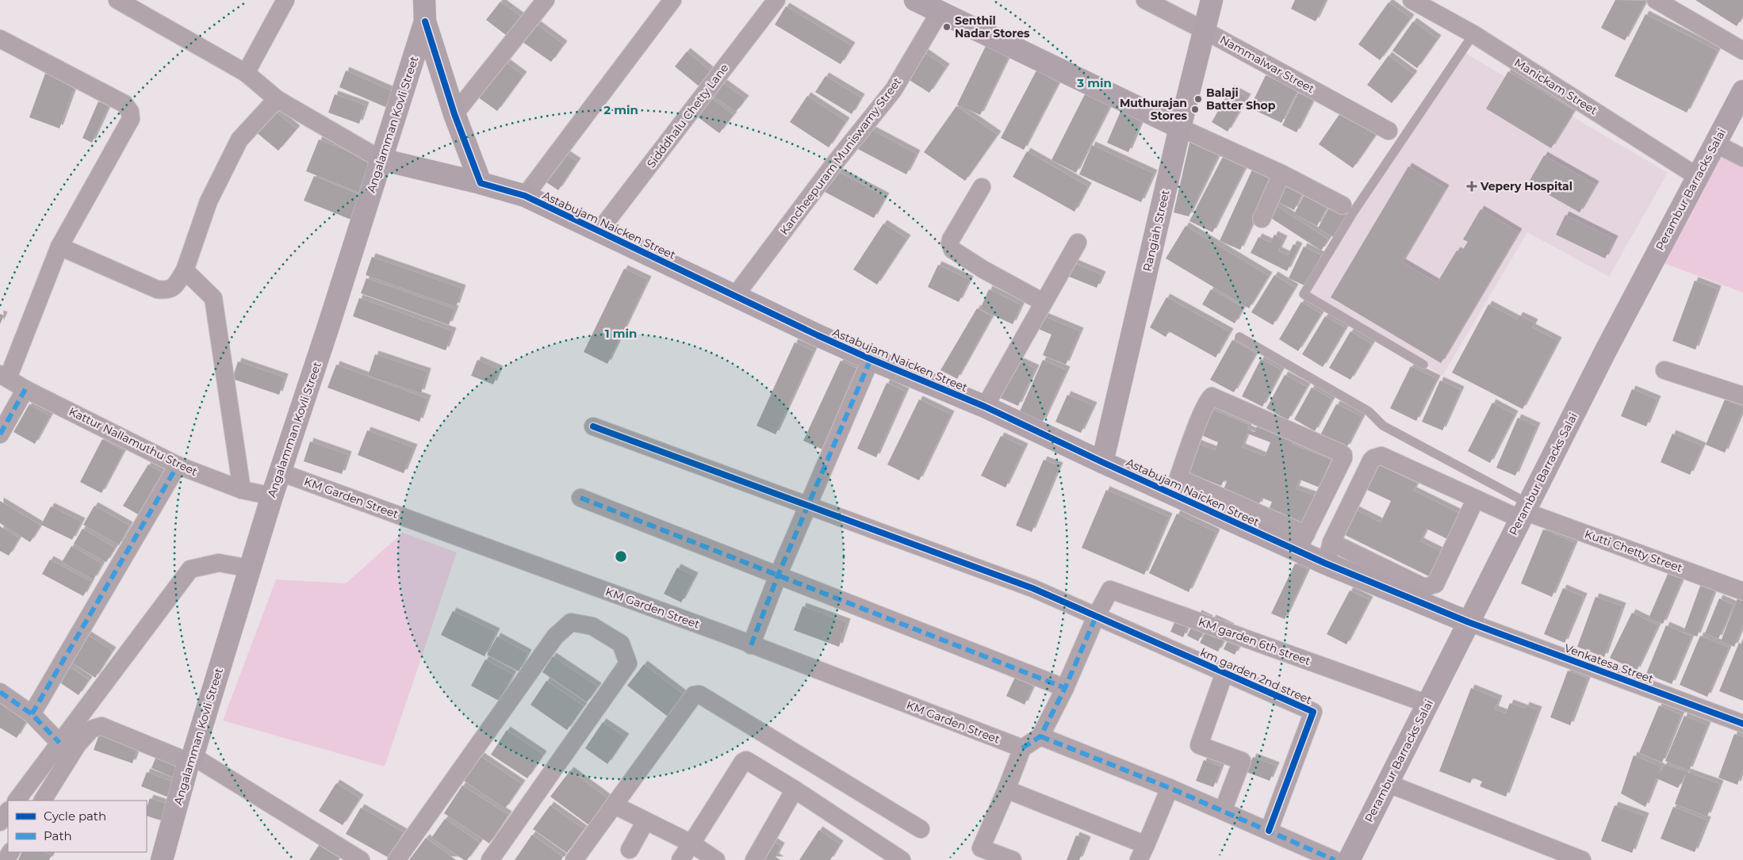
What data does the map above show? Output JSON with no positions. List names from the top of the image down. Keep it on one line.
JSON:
{"streets":{"street":["Nammalwar Street","Manickam Street","Sidddhalu Chetty Lane","Angalamman Kovli Street","Kancheepuram Muniswamy Street","Perambur Barracks Salai","Astabujam Naicken Street","Rangiah Street","Kattur Nallamuthu Street","KM Garden Street","Kutti Chetty Street","KM garden 6th street","Venkatesa Street","km garden 2nd street"]},"crossings":[["Nammalwar Street","Rangiah Street"],["Manickam Street","Perambur Barracks Salai"],["Sidddhalu Chetty Lane","Astabujam Naicken Street"],["Angalamman Kovli Street","Astabujam Naicken Street"],["Angalamman Kovli Street","Kattur Nallamuthu Street"],["Angalamman Kovli Street","KM Garden Street"],["Kancheepuram Muniswamy Street","Astabujam Naicken Street"],["Perambur Barracks Salai","Astabujam Naicken Street"],["Perambur Barracks Salai","Kutti Chetty Street"],["Perambur Barracks Salai","KM garden 6th street"],["Perambur Barracks Salai","Venkatesa Street"],["Astabujam Naicken Street","Rangiah Street"],["Astabujam Naicken Street","Venkatesa Street"],["KM garden 6th street","km garden 2nd street"]],"places":{"other":["Senthil Nadar Stores","Balaji Batter Shop","Muthurajan Stores"],"health":["Vepery Hospital"]},"legend":["Cycle path","Path"],"rings":["3 min","2 min","1 min"]}
